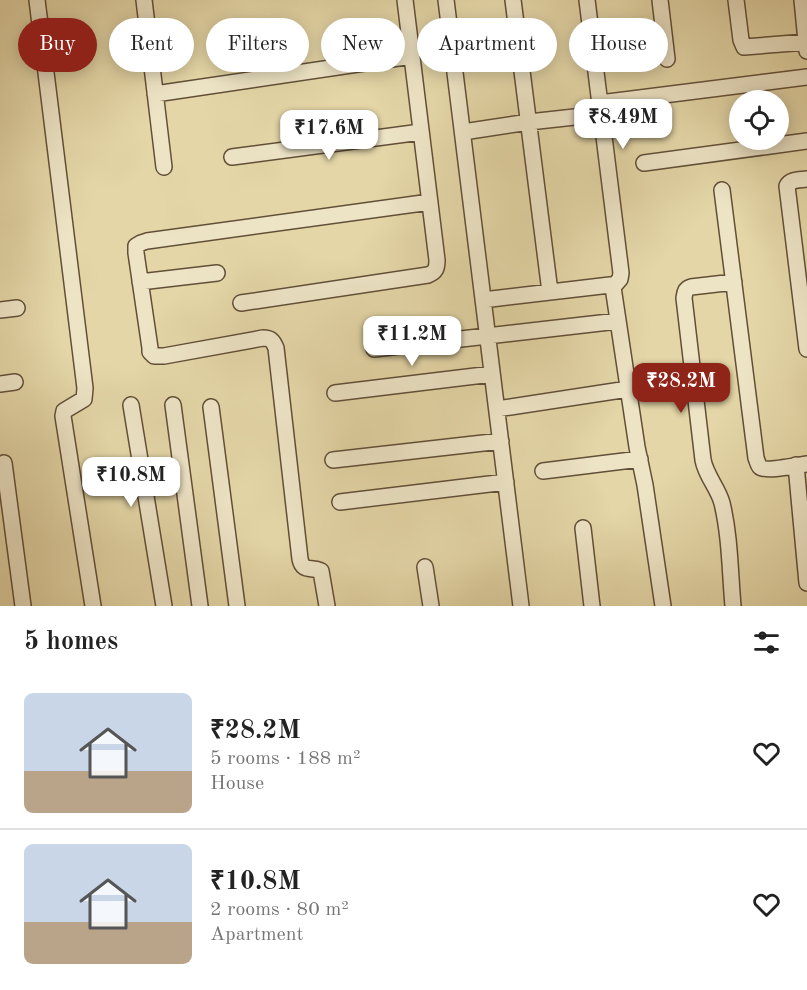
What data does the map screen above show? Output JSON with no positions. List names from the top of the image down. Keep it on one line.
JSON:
{"page":{"chip":["Buy","Rent","Filters","New","Apartment","House"],"price":["₹8.49M","₹17.6M","₹11.2M","₹28.2M","₹10.8M"],"heading":"5 homes","list":[{"name":"₹28.2M","note":"5 rooms · 188 m² · House"},{"name":"₹10.8M","note":"2 rooms · 80 m² · Apartment"}]}}
